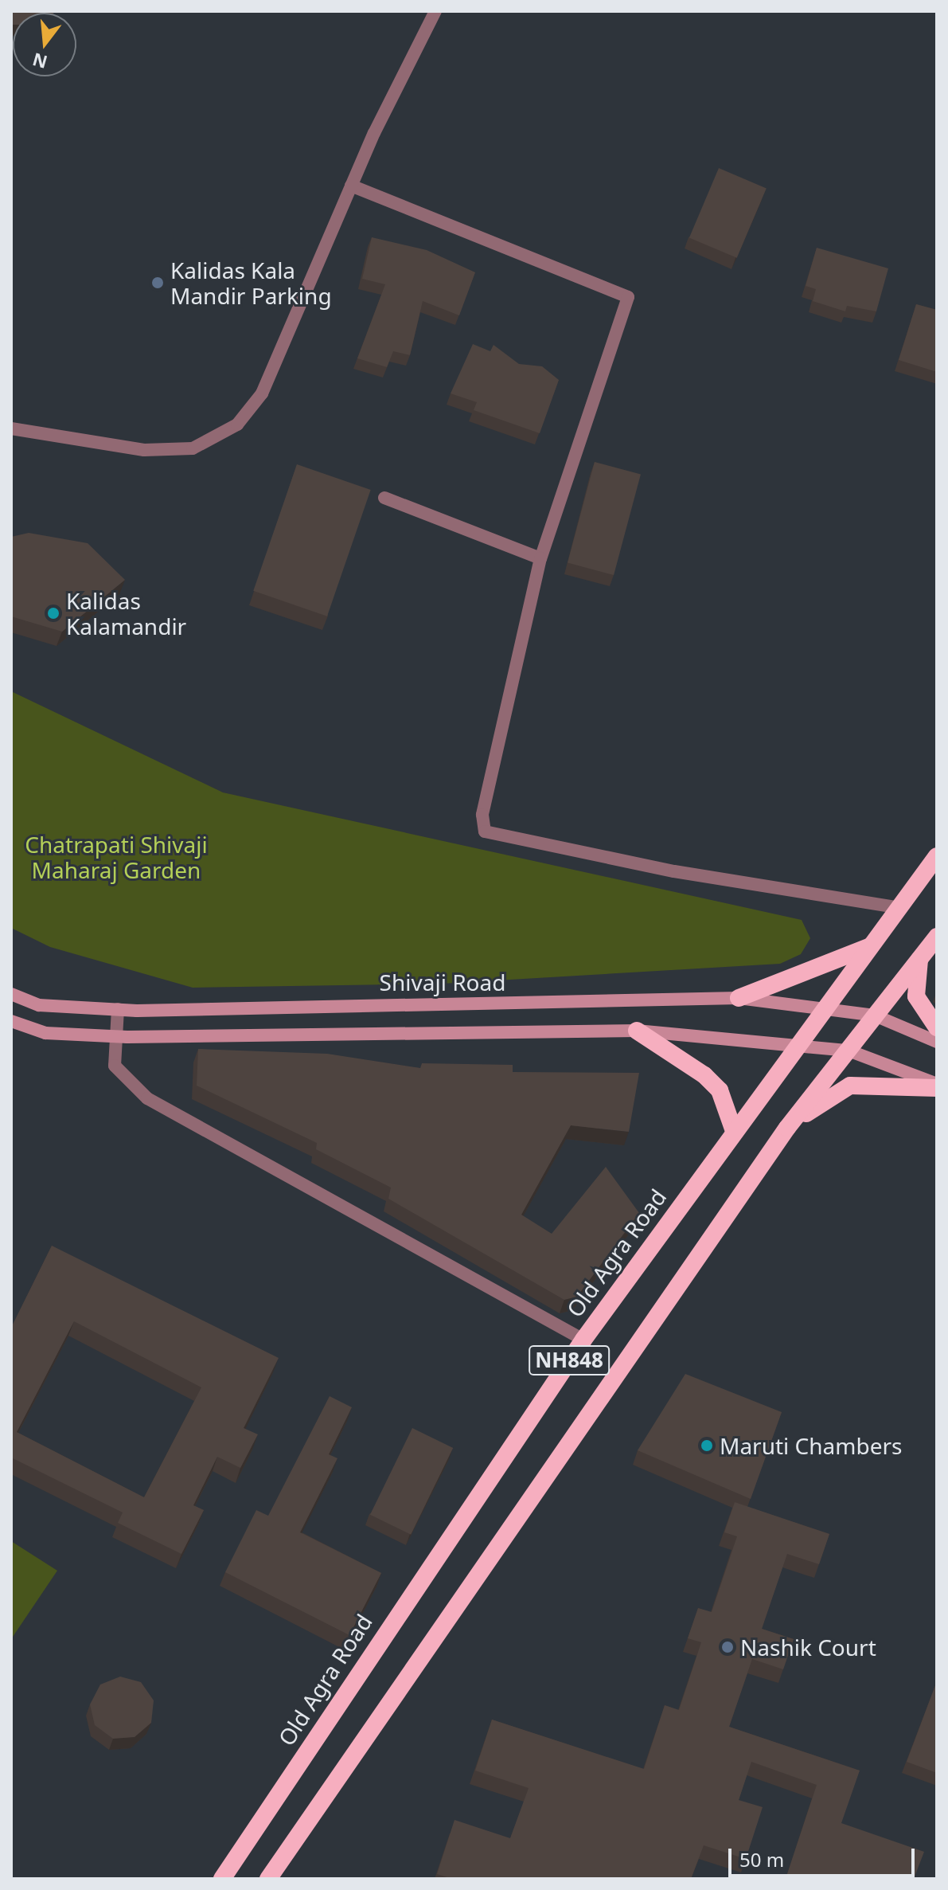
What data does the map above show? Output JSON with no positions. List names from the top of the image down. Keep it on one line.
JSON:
{"streets":{"highway":["Old Agra Road","NH848"],"main road":["Shivaji Road"]},"crossings":[["Shivaji Road","Old Agra Road"],["Shivaji Road","NH848"]],"parks":["Chatrapati Shivaji Maharaj Garden"],"places":["Kalidas Kala Mandir Parking","Kalidas Kalamandir","Maruti Chambers","Nashik Court"],"scale_bar":"50 m","north":"bottom"}
